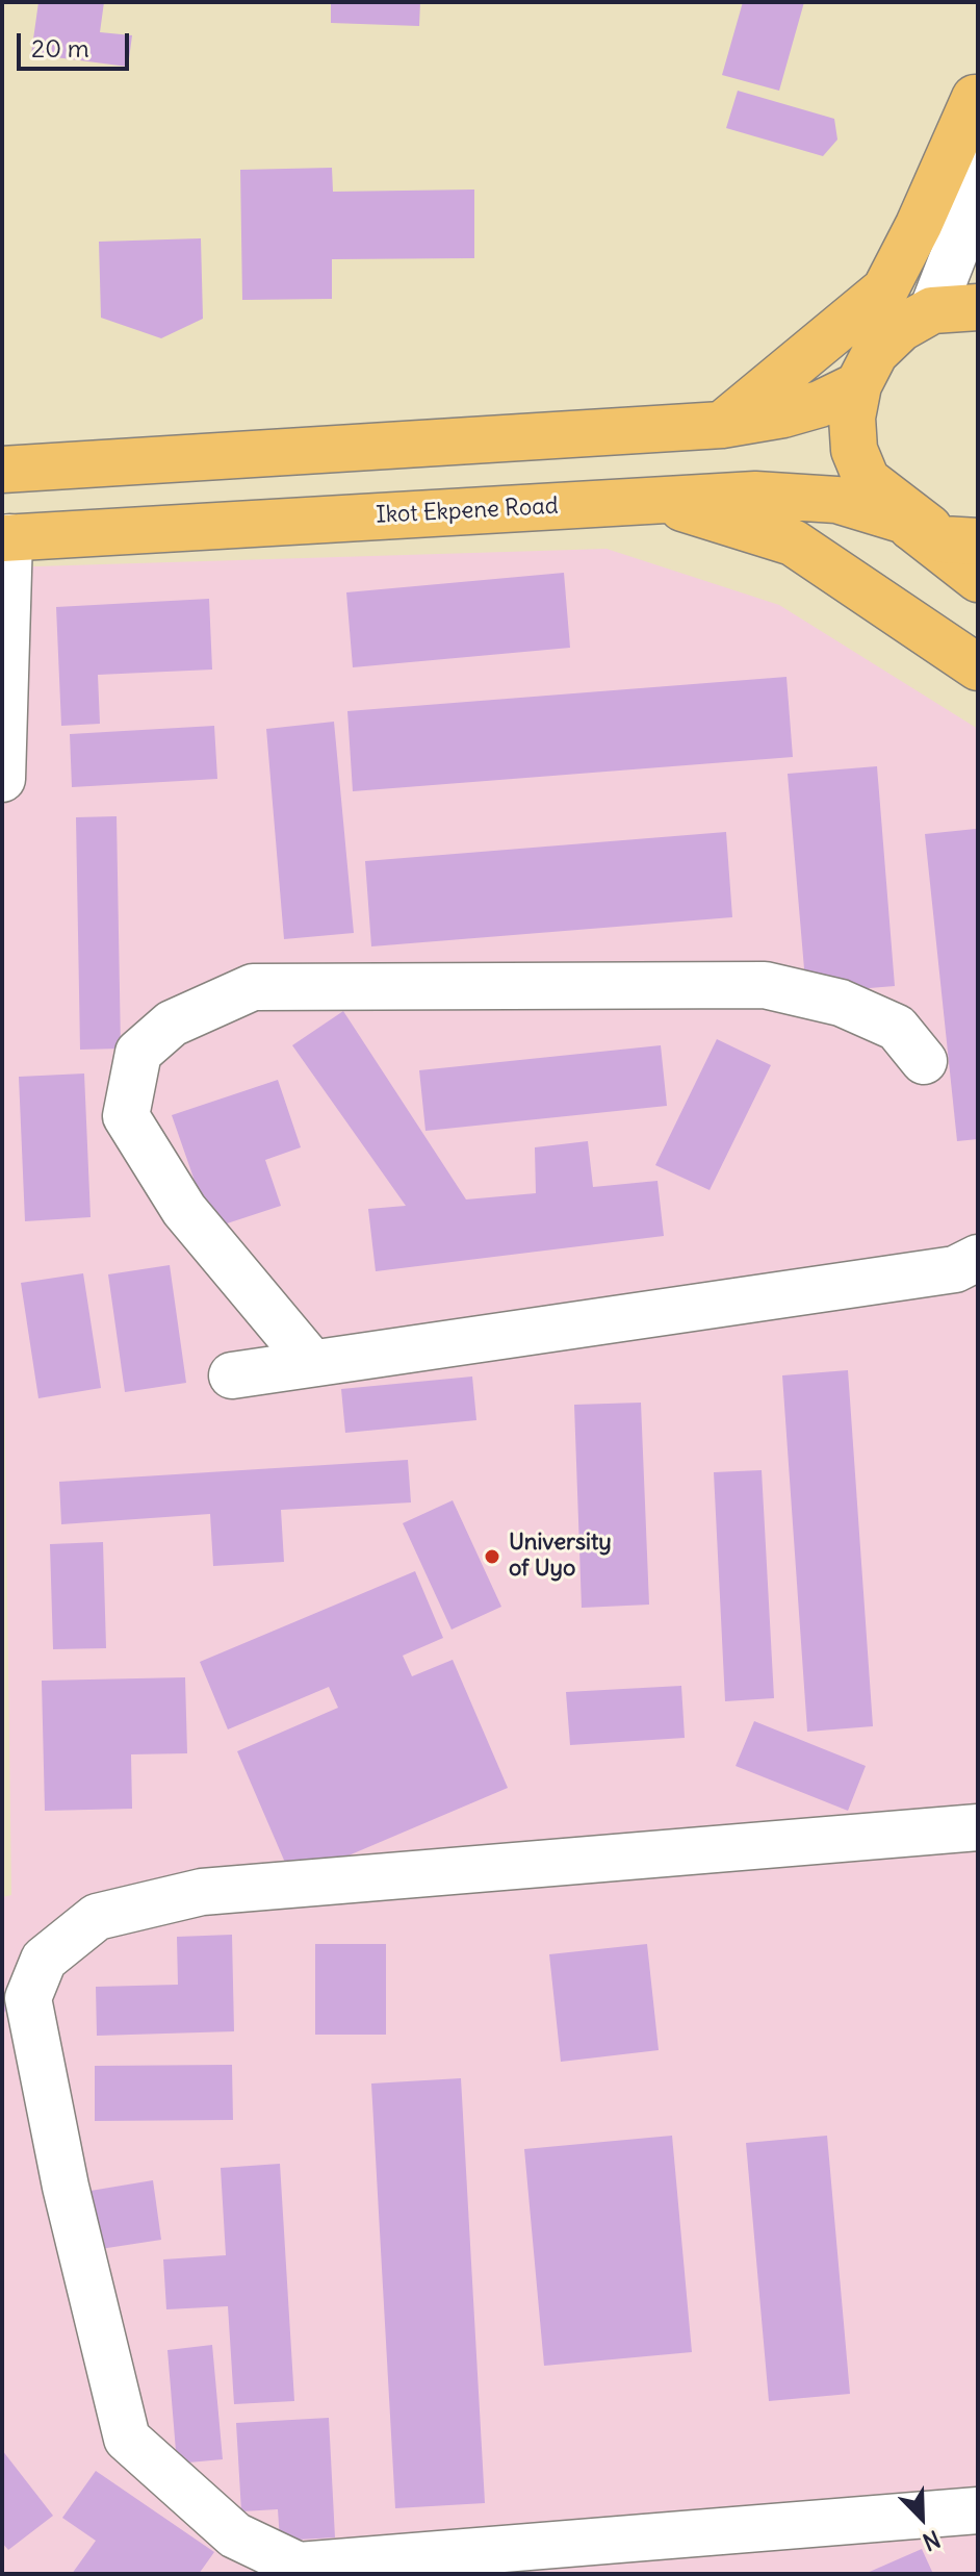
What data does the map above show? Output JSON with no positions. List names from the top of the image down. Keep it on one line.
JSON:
{"streets":{"main road":["Ikot Ekpene Road"]},"places":["University of Uyo"],"scale_bar":"20 m","north":"bottom right"}
